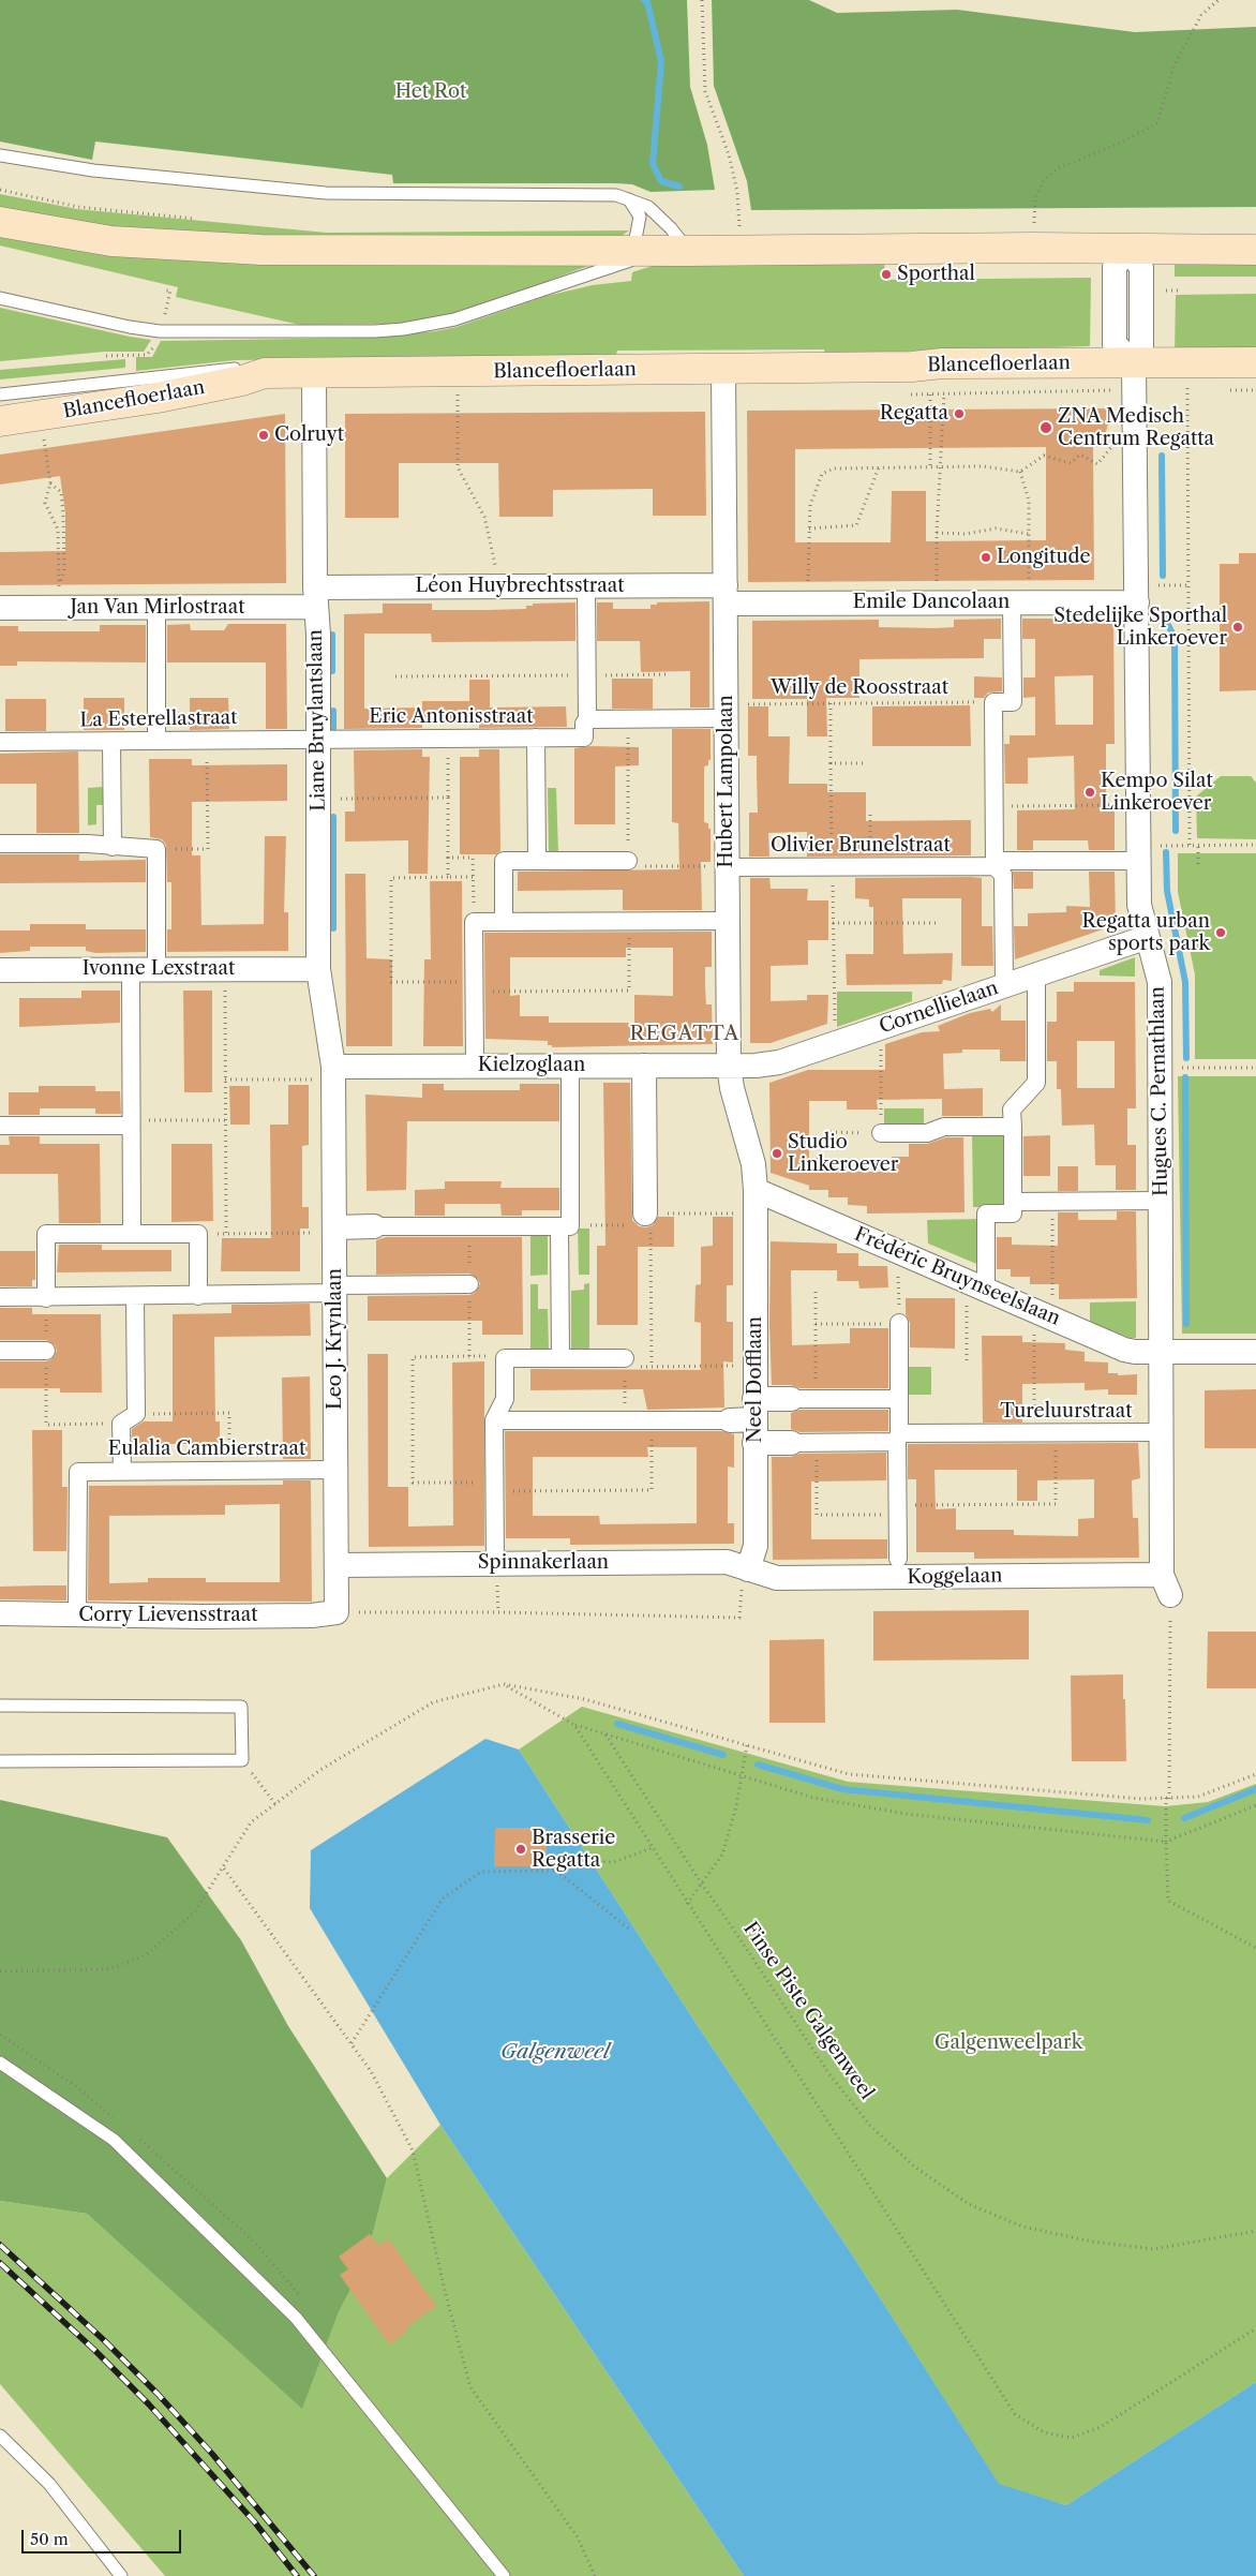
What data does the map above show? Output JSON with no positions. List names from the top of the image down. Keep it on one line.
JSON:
{"streets":{"main road":["Blancefloerlaan"],"street":["Léon Huybrechtsstraat","Emile Dancolaan","Jan Van Mirlostraat","Eric Antonisstraat","La Esterellastraat","Liane Bruylantslaan","Hubert Lampolaan","Olivier Brunelstraat","Ivonne Lexstraat","Cornellielaan","Kielzoglaan","Hugues C. Pernathlaan","Frédéric Bruynseelslaan","Leo J. Krynlaan","Neel Dofflaan","Tureluurstraat","Eulalia Cambierstraat","Spinnakerlaan","Koggelaan","Corry Lievensstraat"],"path":["Willy de Roosstraat","Finse Piste Galgenweel"]},"crossings":[["Blancefloerlaan","Liane Bruylantslaan"],["Blancefloerlaan","Hubert Lampolaan"],["Blancefloerlaan","Hugues C. Pernathlaan"],["Léon Huybrechtsstraat","Emile Dancolaan"],["Léon Huybrechtsstraat","Jan Van Mirlostraat"],["Léon Huybrechtsstraat","Liane Bruylantslaan"],["Léon Huybrechtsstraat","Hubert Lampolaan"],["Emile Dancolaan","Hubert Lampolaan"],["Emile Dancolaan","Hugues C. Pernathlaan"],["Jan Van Mirlostraat","Liane Bruylantslaan"],["Willy de Roosstraat","Hubert Lampolaan"],["Eric Antonisstraat","La Esterellastraat"],["Eric Antonisstraat","Liane Bruylantslaan"],["La Esterellastraat","Liane Bruylantslaan"],["Liane Bruylantslaan","Ivonne Lexstraat"],["Liane Bruylantslaan","Kielzoglaan"],["Liane Bruylantslaan","Leo J. Krynlaan"],["Hubert Lampolaan","Olivier Brunelstraat"],["Hubert Lampolaan","Cornellielaan"],["Hubert Lampolaan","Kielzoglaan"],["Hubert Lampolaan","Frédéric Bruynseelslaan"],["Hubert Lampolaan","Neel Dofflaan"],["Olivier Brunelstraat","Hugues C. Pernathlaan"],["Cornellielaan","Kielzoglaan"],["Cornellielaan","Hugues C. Pernathlaan"],["Kielzoglaan","Leo J. Krynlaan"],["Hugues C. Pernathlaan","Frédéric Bruynseelslaan"],["Hugues C. Pernathlaan","Tureluurstraat"],["Hugues C. Pernathlaan","Koggelaan"],["Frédéric Bruynseelslaan","Neel Dofflaan"],["Leo J. Krynlaan","Eulalia Cambierstraat"],["Leo J. Krynlaan","Spinnakerlaan"],["Leo J. Krynlaan","Corry Lievensstraat"],["Neel Dofflaan","Spinnakerlaan"],["Neel Dofflaan","Koggelaan"],["Eulalia Cambierstraat","Corry Lievensstraat"],["Spinnakerlaan","Koggelaan"]],"districts":["REGATTA"],"water":["Galgenweel"],"parks":["Het Rot","Galgenweelpark"],"places":["Sporthal","Regatta","ZNA Medisch Centrum Regatta","Colruyt","Longitude","Stedelijke Sporthal Linkeroever","Kempo Silat Linkeroever","Regatta urban sports park","Studio Linkeroever","Brasserie Regatta"],"scale_bar":"50 m"}
